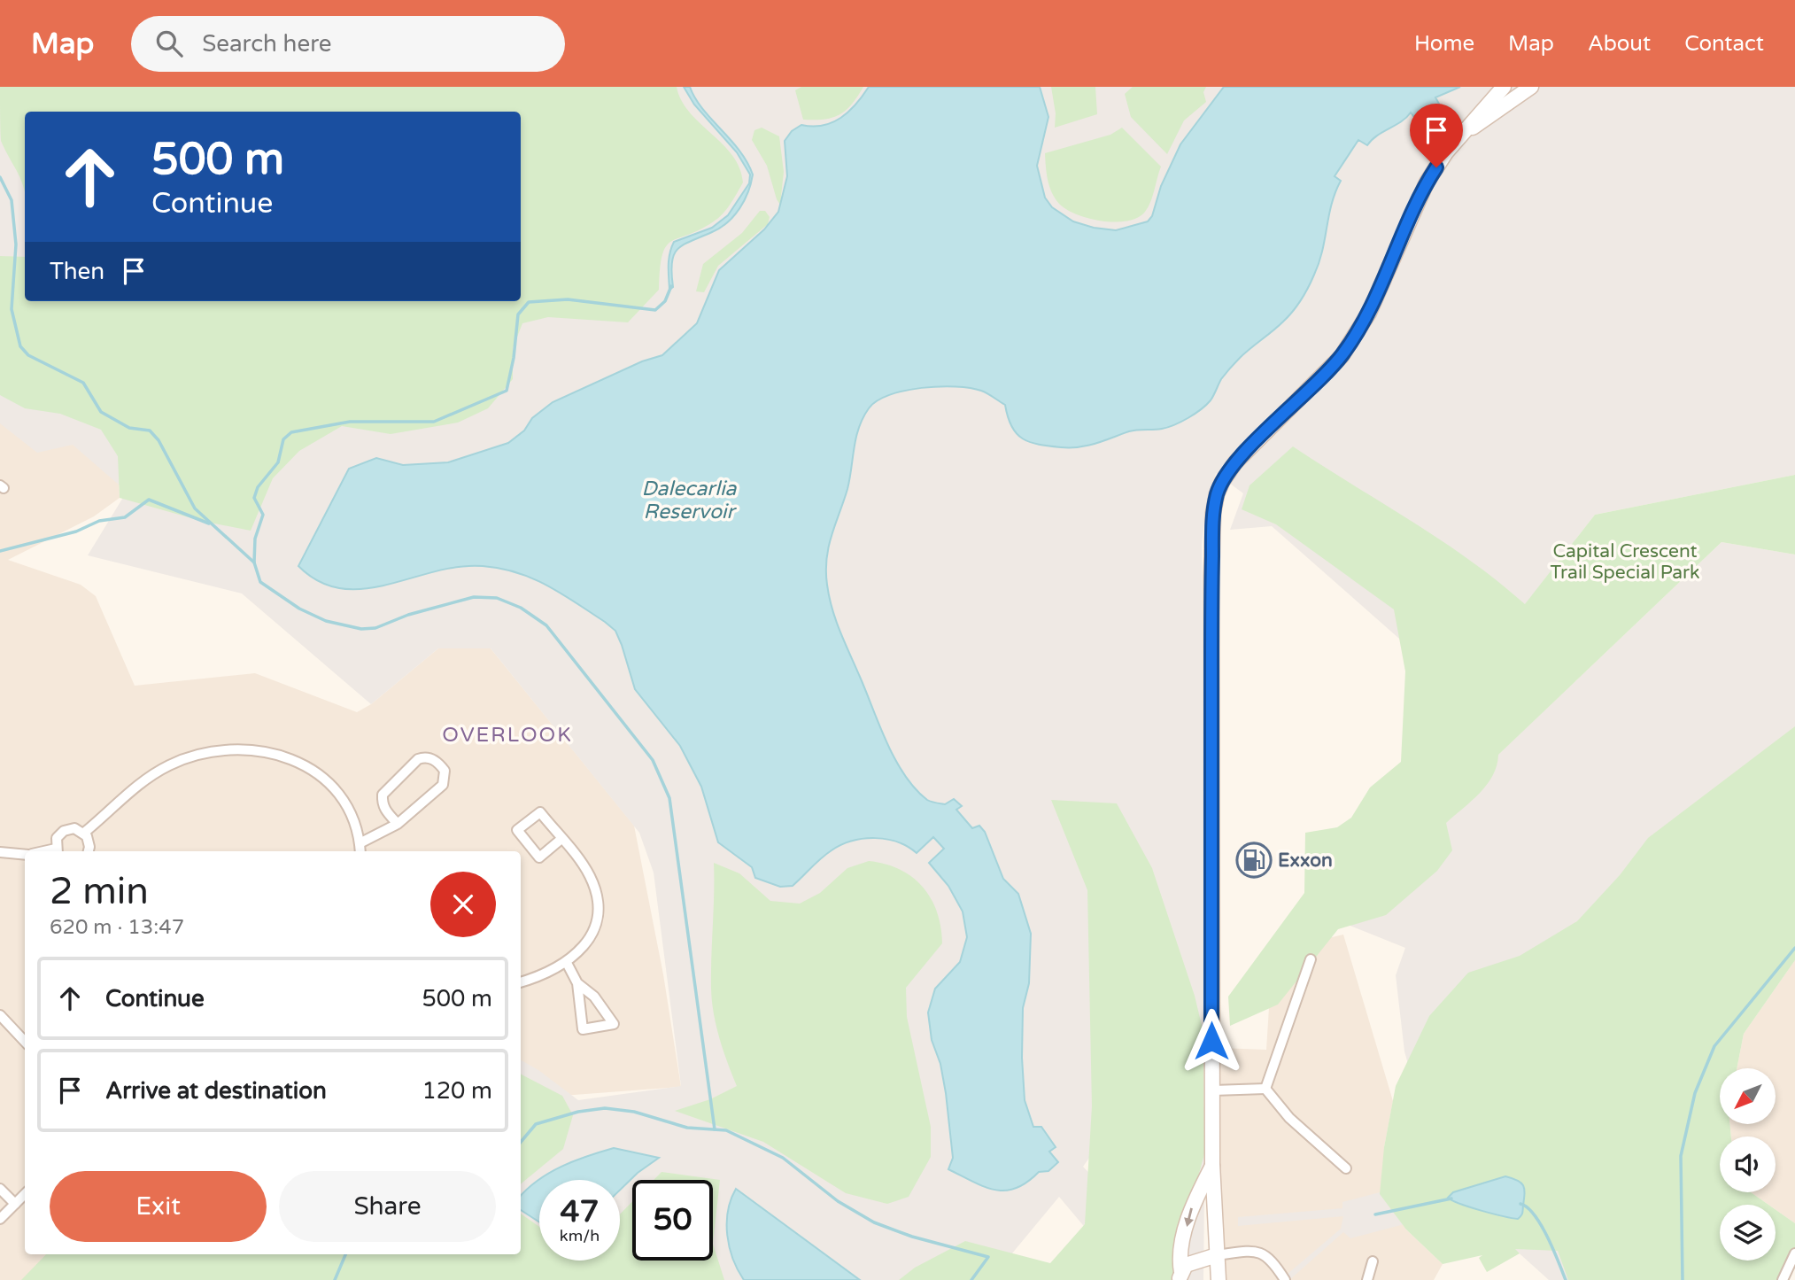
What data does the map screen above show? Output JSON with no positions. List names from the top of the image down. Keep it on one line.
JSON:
{"districts":["OVERLOOK"],"water":["Dalecarlia Reservoir"],"parks":["Capital Crescent Trail Special Park"],"places":{"fuel station":["Exxon"]},"north":"bottom left","page":{"header":"Map","search":"Search here","nav":["Home","Map","About","Contact"],"turn":["500 m","Continue"],"then":"Then","heading":["2 min","620 m · 13:47"],"list":[{"name":"Continue","value":"500 m"},{"name":"Arrive at destination","value":"120 m"}],"buttons":["Exit","Share"],"speed":"47 km/h","limit":"50"}}
